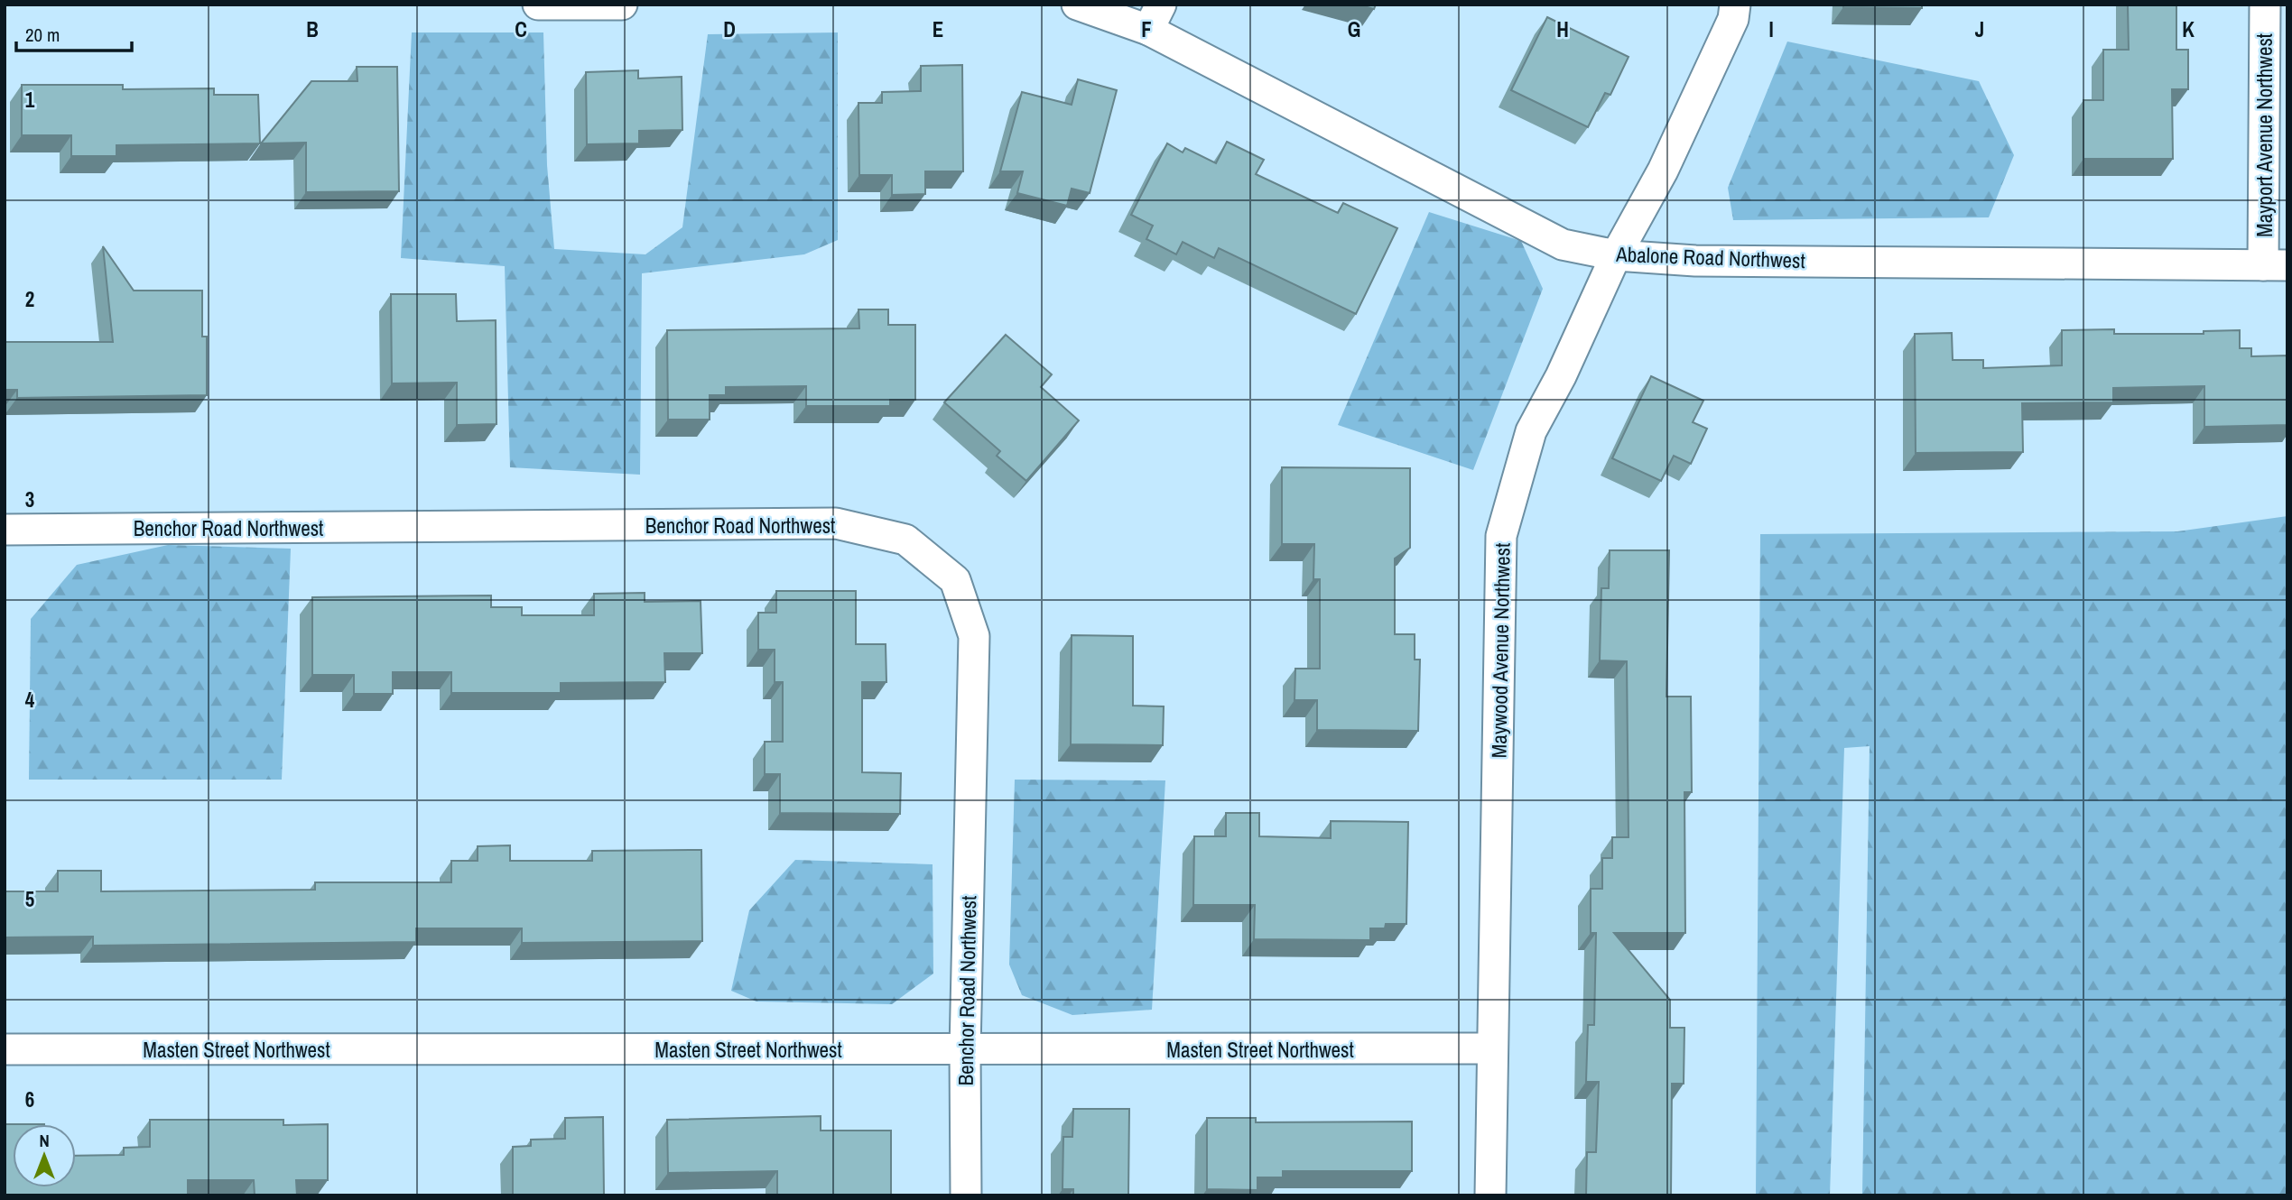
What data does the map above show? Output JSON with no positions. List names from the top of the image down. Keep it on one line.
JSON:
{"streets":{"street":["Mayport Avenue Northwest","Abalone Road Northwest","Benchor Road Northwest","Maywood Avenue Northwest","Masten Street Northwest"]},"crossings":[["Mayport Avenue Northwest","Abalone Road Northwest"],["Abalone Road Northwest","Maywood Avenue Northwest"],["Benchor Road Northwest","Masten Street Northwest"],["Maywood Avenue Northwest","Masten Street Northwest"]],"scale_bar":"20 m","north":"top","grid":{"columns":["B","C","D","E","F","G","H","I","J","K"],"rows":["1","2","3","4","5","6"]}}
